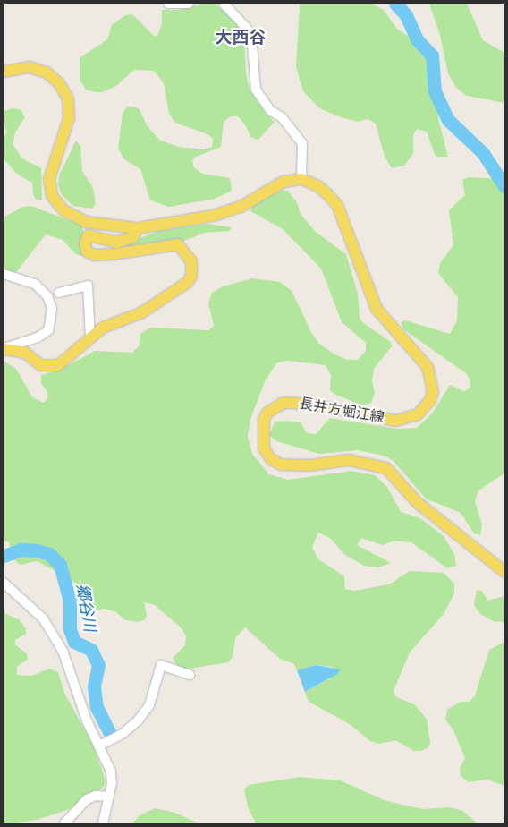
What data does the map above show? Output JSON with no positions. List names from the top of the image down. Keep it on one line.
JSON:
{"streets":{"main road":["長井方堀江線"]},"districts":["大西谷"],"water":["郷谷川"]}
